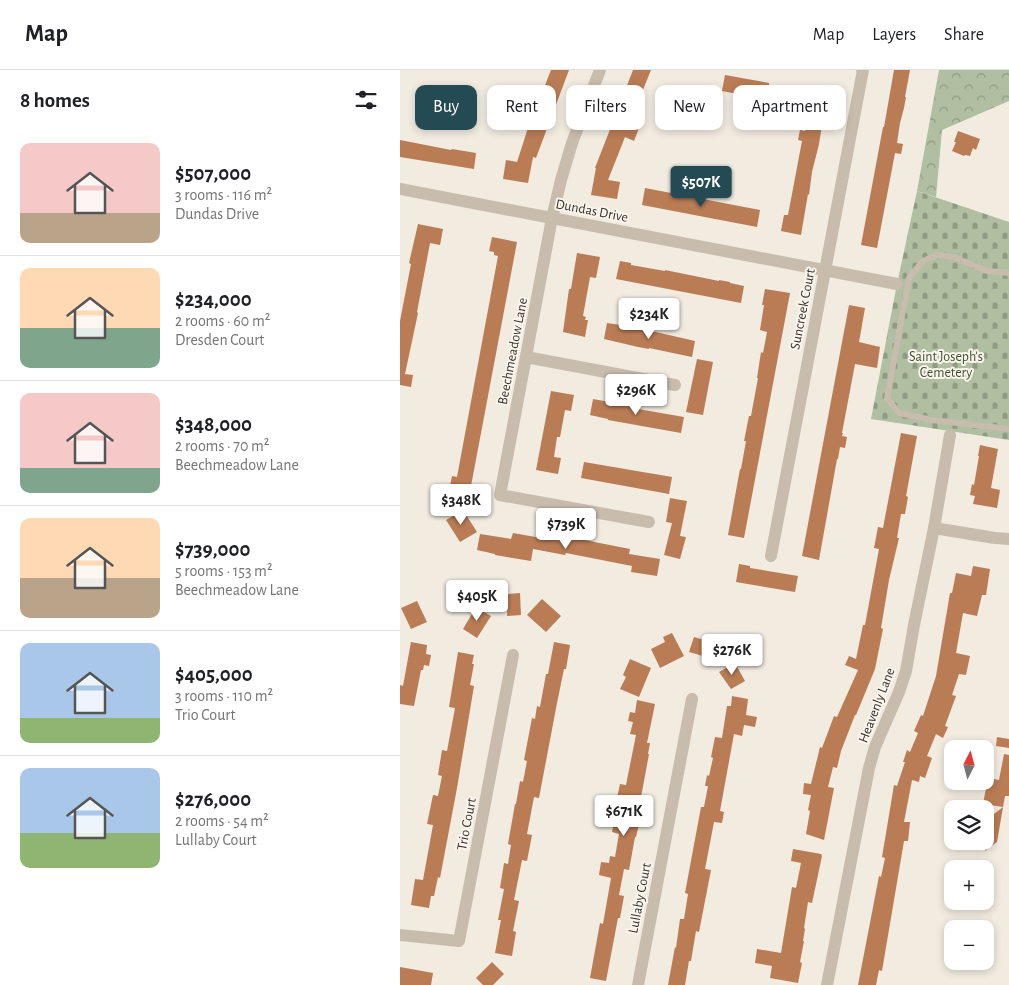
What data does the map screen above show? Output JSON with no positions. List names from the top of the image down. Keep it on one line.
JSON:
{"streets":{"street":["Dundas Drive","Suncreek Court","Beechmeadow Lane","Heavenly Lane","Trio Court","Lullaby Court"]},"crossings":[["Dundas Drive","Suncreek Court"],["Dundas Drive","Beechmeadow Lane"]],"parks":["Saint Joseph’s Cemetery"],"north":"top","page":{"header":"Map","nav":["Map","Layers","Share"],"heading":"8 homes","chip":["Buy","Rent","Filters","New","Apartment"],"list":[{"name":"$507,000","note":"3 rooms · 116 m² · Dundas Drive"},{"name":"$234,000","note":"2 rooms · 60 m² · Dresden Court"},{"name":"$348,000","note":"2 rooms · 70 m² · Beechmeadow Lane"},{"name":"$739,000","note":"5 rooms · 153 m² · Beechmeadow Lane"},{"name":"$405,000","note":"3 rooms · 110 m² · Trio Court"},{"name":"$276,000","note":"2 rooms · 54 m² · Lullaby Court"}],"price":["$507K","$234K","$296K","$348K","$739K","$405K","$276K","$671K"],"map_buttons":["+","−"]}}
